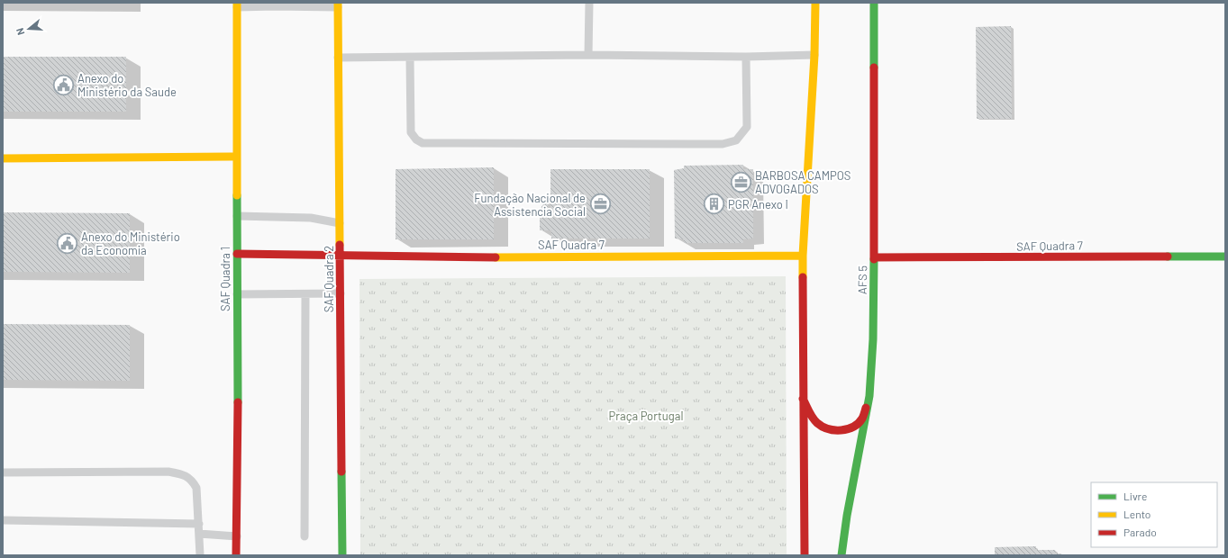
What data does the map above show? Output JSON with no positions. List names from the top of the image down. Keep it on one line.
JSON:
{"streets":{"street":["SAF Quadra 7","SAF Quadra 1","SAF Quadra 2","AFS 5"]},"crossings":[["SAF Quadra 7","SAF Quadra 1"],["SAF Quadra 7","SAF Quadra 2"],["SAF Quadra 7","AFS 5"]],"parks":["Praça Portugal"],"places":{"public building":["Anexo do Ministério da Saude","Anexo do Ministério da Economia"],"office":["BARBOSA CAMPOS ADVOGADOS","Fundação Nacional de Assistencia Social"],"building":["PGR Anexo I"]},"legend":["Livre","Lento","Parado"],"north":"left"}
